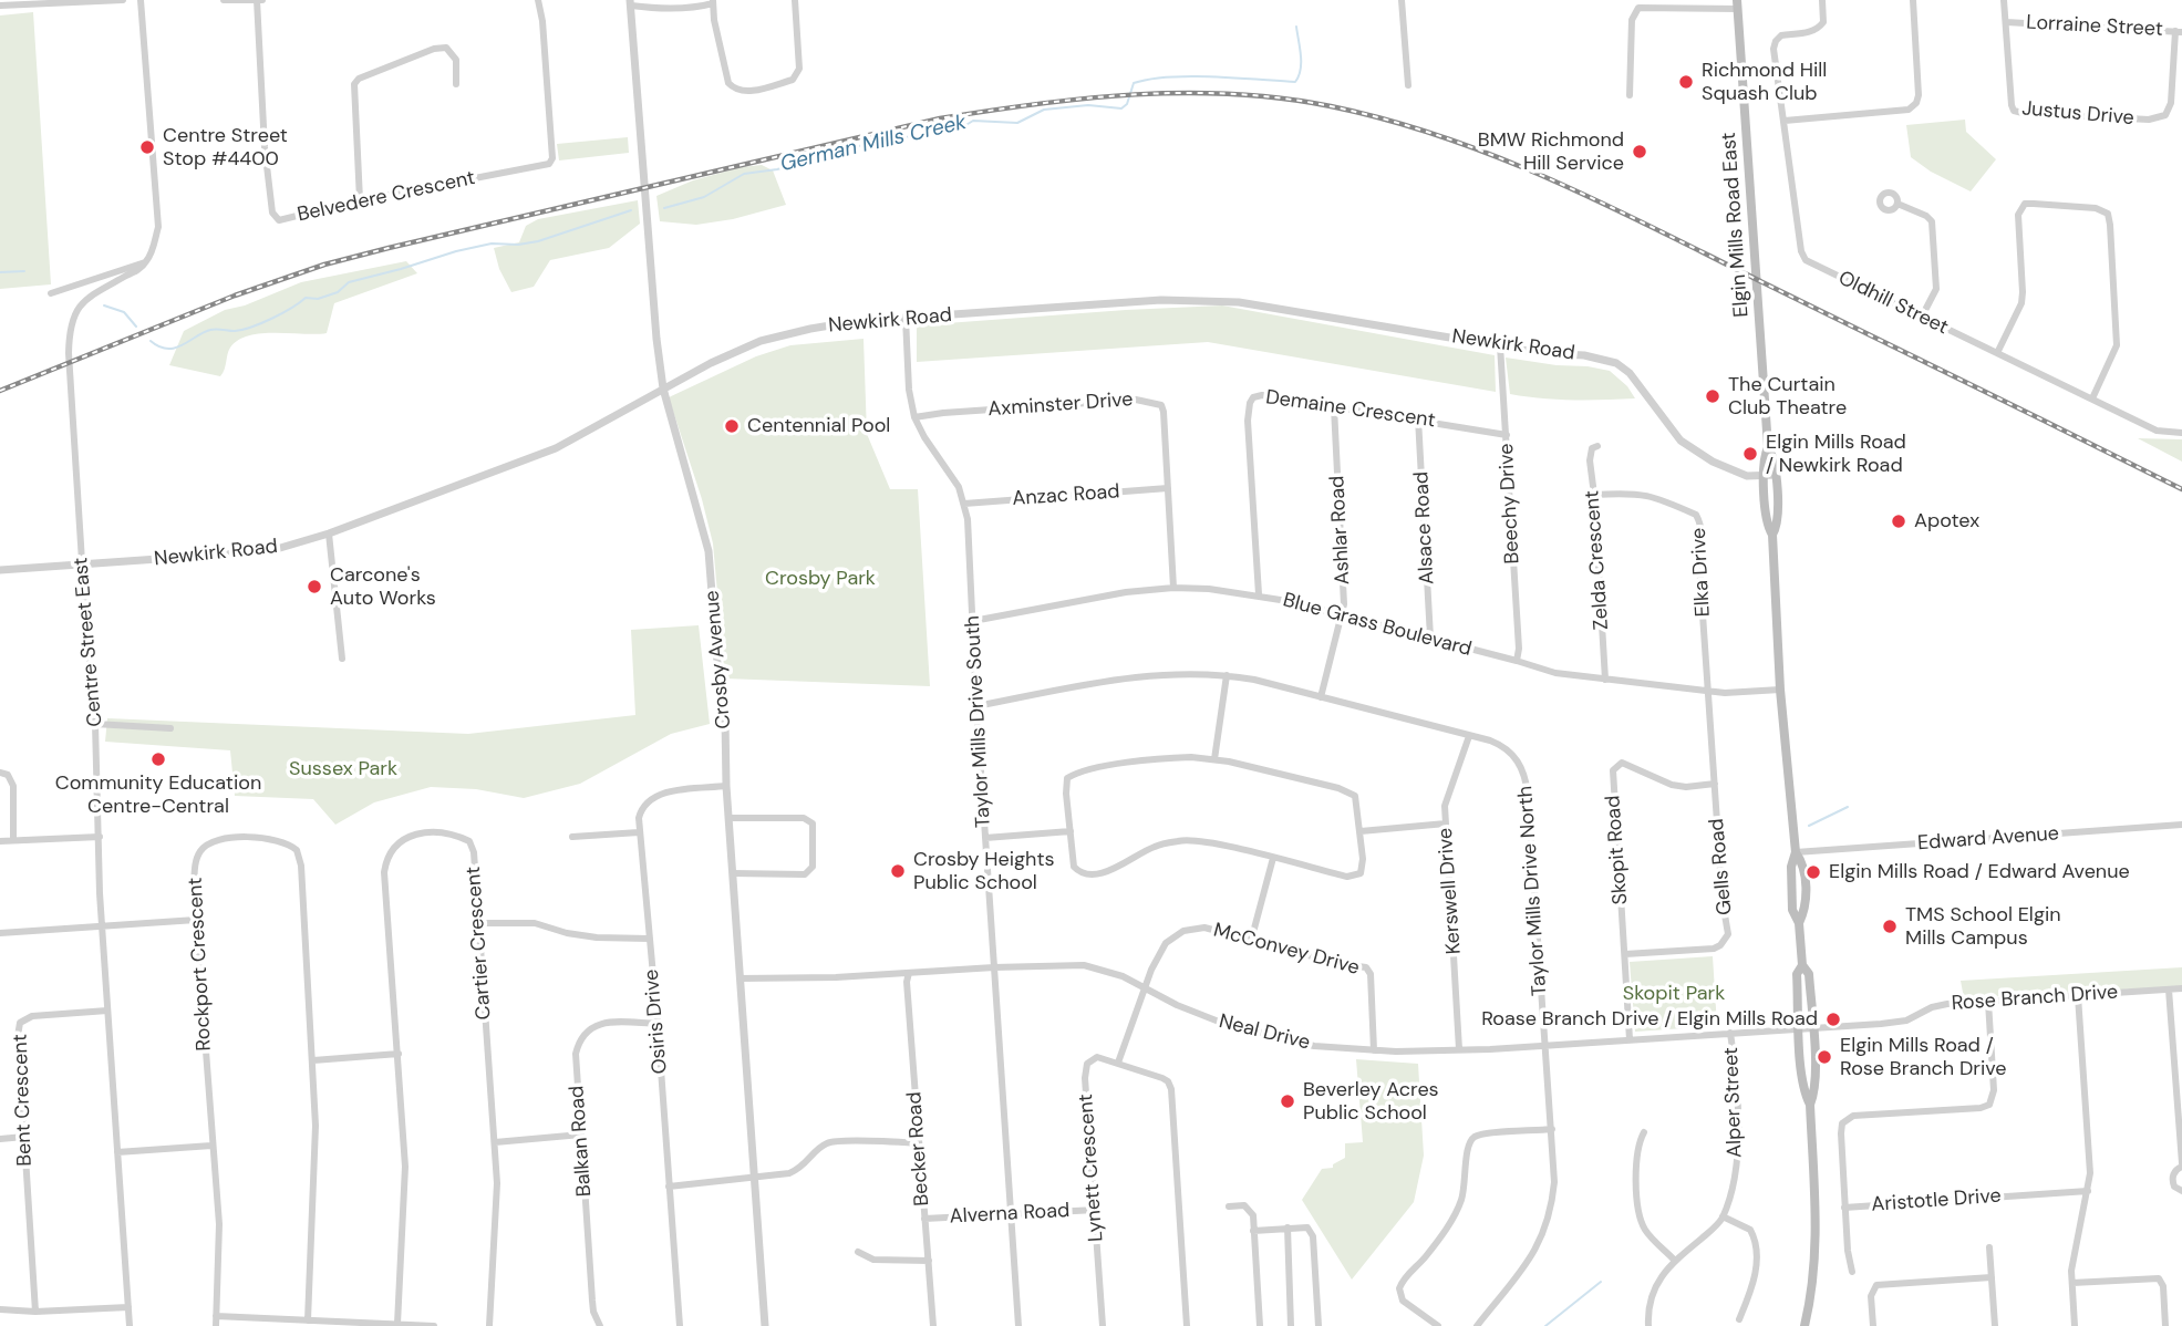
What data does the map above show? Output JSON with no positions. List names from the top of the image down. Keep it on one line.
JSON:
{"streets":{"main road":["Elgin Mills Road East"],"street":["Lorraine Street","Justus Drive","Belvedere Crescent","Oldhill Street","Newkirk Road","Axminster Drive","Demaine Crescent","Anzac Road","Beechy Drive","Alsace Road","Ashlar Road","Zelda Crescent","Elka Drive","Blue Grass Boulevard","Centre Street East","Crosby Avenue","Taylor Mills Drive South","Edward Avenue","Skopit Road","Gells Road","Kerswell Drive","Taylor Mills Drive North","Cartier Crescent","McConvey Drive","Rockport Crescent","Rose Branch Drive","Osiris Drive","Neal Drive","Bent Crescent","Alper Street","Balkan Road","Becker Road","Lynett Crescent","Aristotle Drive","Alverna Road"]},"crossings":[["Lorraine Street","Justus Drive"],["Elgin Mills Road East","Newkirk Road"],["Elgin Mills Road East","Blue Grass Boulevard"],["Elgin Mills Road East","Edward Avenue"],["Elgin Mills Road East","Rose Branch Drive"],["Elgin Mills Road East","Neal Drive"],["Newkirk Road","Beechy Drive"],["Newkirk Road","Centre Street East"],["Newkirk Road","Crosby Avenue"],["Newkirk Road","Taylor Mills Drive South"],["Axminster Drive","Anzac Road"],["Axminster Drive","Blue Grass Boulevard"],["Axminster Drive","Taylor Mills Drive South"],["Demaine Crescent","Beechy Drive"],["Demaine Crescent","Alsace Road"],["Demaine Crescent","Ashlar Road"],["Demaine Crescent","Blue Grass Boulevard"],["Anzac Road","Taylor Mills Drive South"],["Beechy Drive","Blue Grass Boulevard"],["Alsace Road","Blue Grass Boulevard"],["Ashlar Road","Blue Grass Boulevard"],["Ashlar Road","Taylor Mills Drive North"],["Zelda Crescent","Elka Drive"],["Zelda Crescent","Blue Grass Boulevard"],["Elka Drive","Blue Grass Boulevard"],["Elka Drive","Gells Road"],["Blue Grass Boulevard","Taylor Mills Drive South"],["Blue Grass Boulevard","Gells Road"],["Centre Street East","Bent Crescent"],["Crosby Avenue","Osiris Drive"],["Crosby Avenue","Neal Drive"],["Taylor Mills Drive South","Taylor Mills Drive North"],["Taylor Mills Drive South","Neal Drive"],["Taylor Mills Drive South","Alverna Road"],["Skopit Road","Gells Road"],["Skopit Road","Neal Drive"],["Kerswell Drive","Taylor Mills Drive North"],["Kerswell Drive","Neal Drive"],["Taylor Mills Drive North","Neal Drive"],["McConvey Drive","Neal Drive"],["McConvey Drive","Lynett Crescent"],["Rose Branch Drive","Neal Drive"],["Rose Branch Drive","Aristotle Drive"],["Osiris Drive","Balkan Road"],["Neal Drive","Alper Street"],["Neal Drive","Becker Road"],["Becker Road","Alverna Road"],["Lynett Crescent","Alverna Road"]],"water":["German Mills Creek"],"parks":["Crosby Park","Sussex Park","Skopit Park"],"places":["Richmond Hill Squash Club","Centre Street Stop #4400","BMW Richmond Hill Service","The Curtain Club Theatre","Centennial Pool","Elgin Mills Road / Newkirk Road","Apotex","Carcone's Auto Works","Community Education Centre-Central","Crosby Heights Public School","Elgin Mills Road / Edward Avenue","TMS School Elgin Mills Campus","Roase Branch Drive / Elgin Mills Road","Elgin Mills Road / Rose Branch Drive","Beverley Acres Public School"]}
